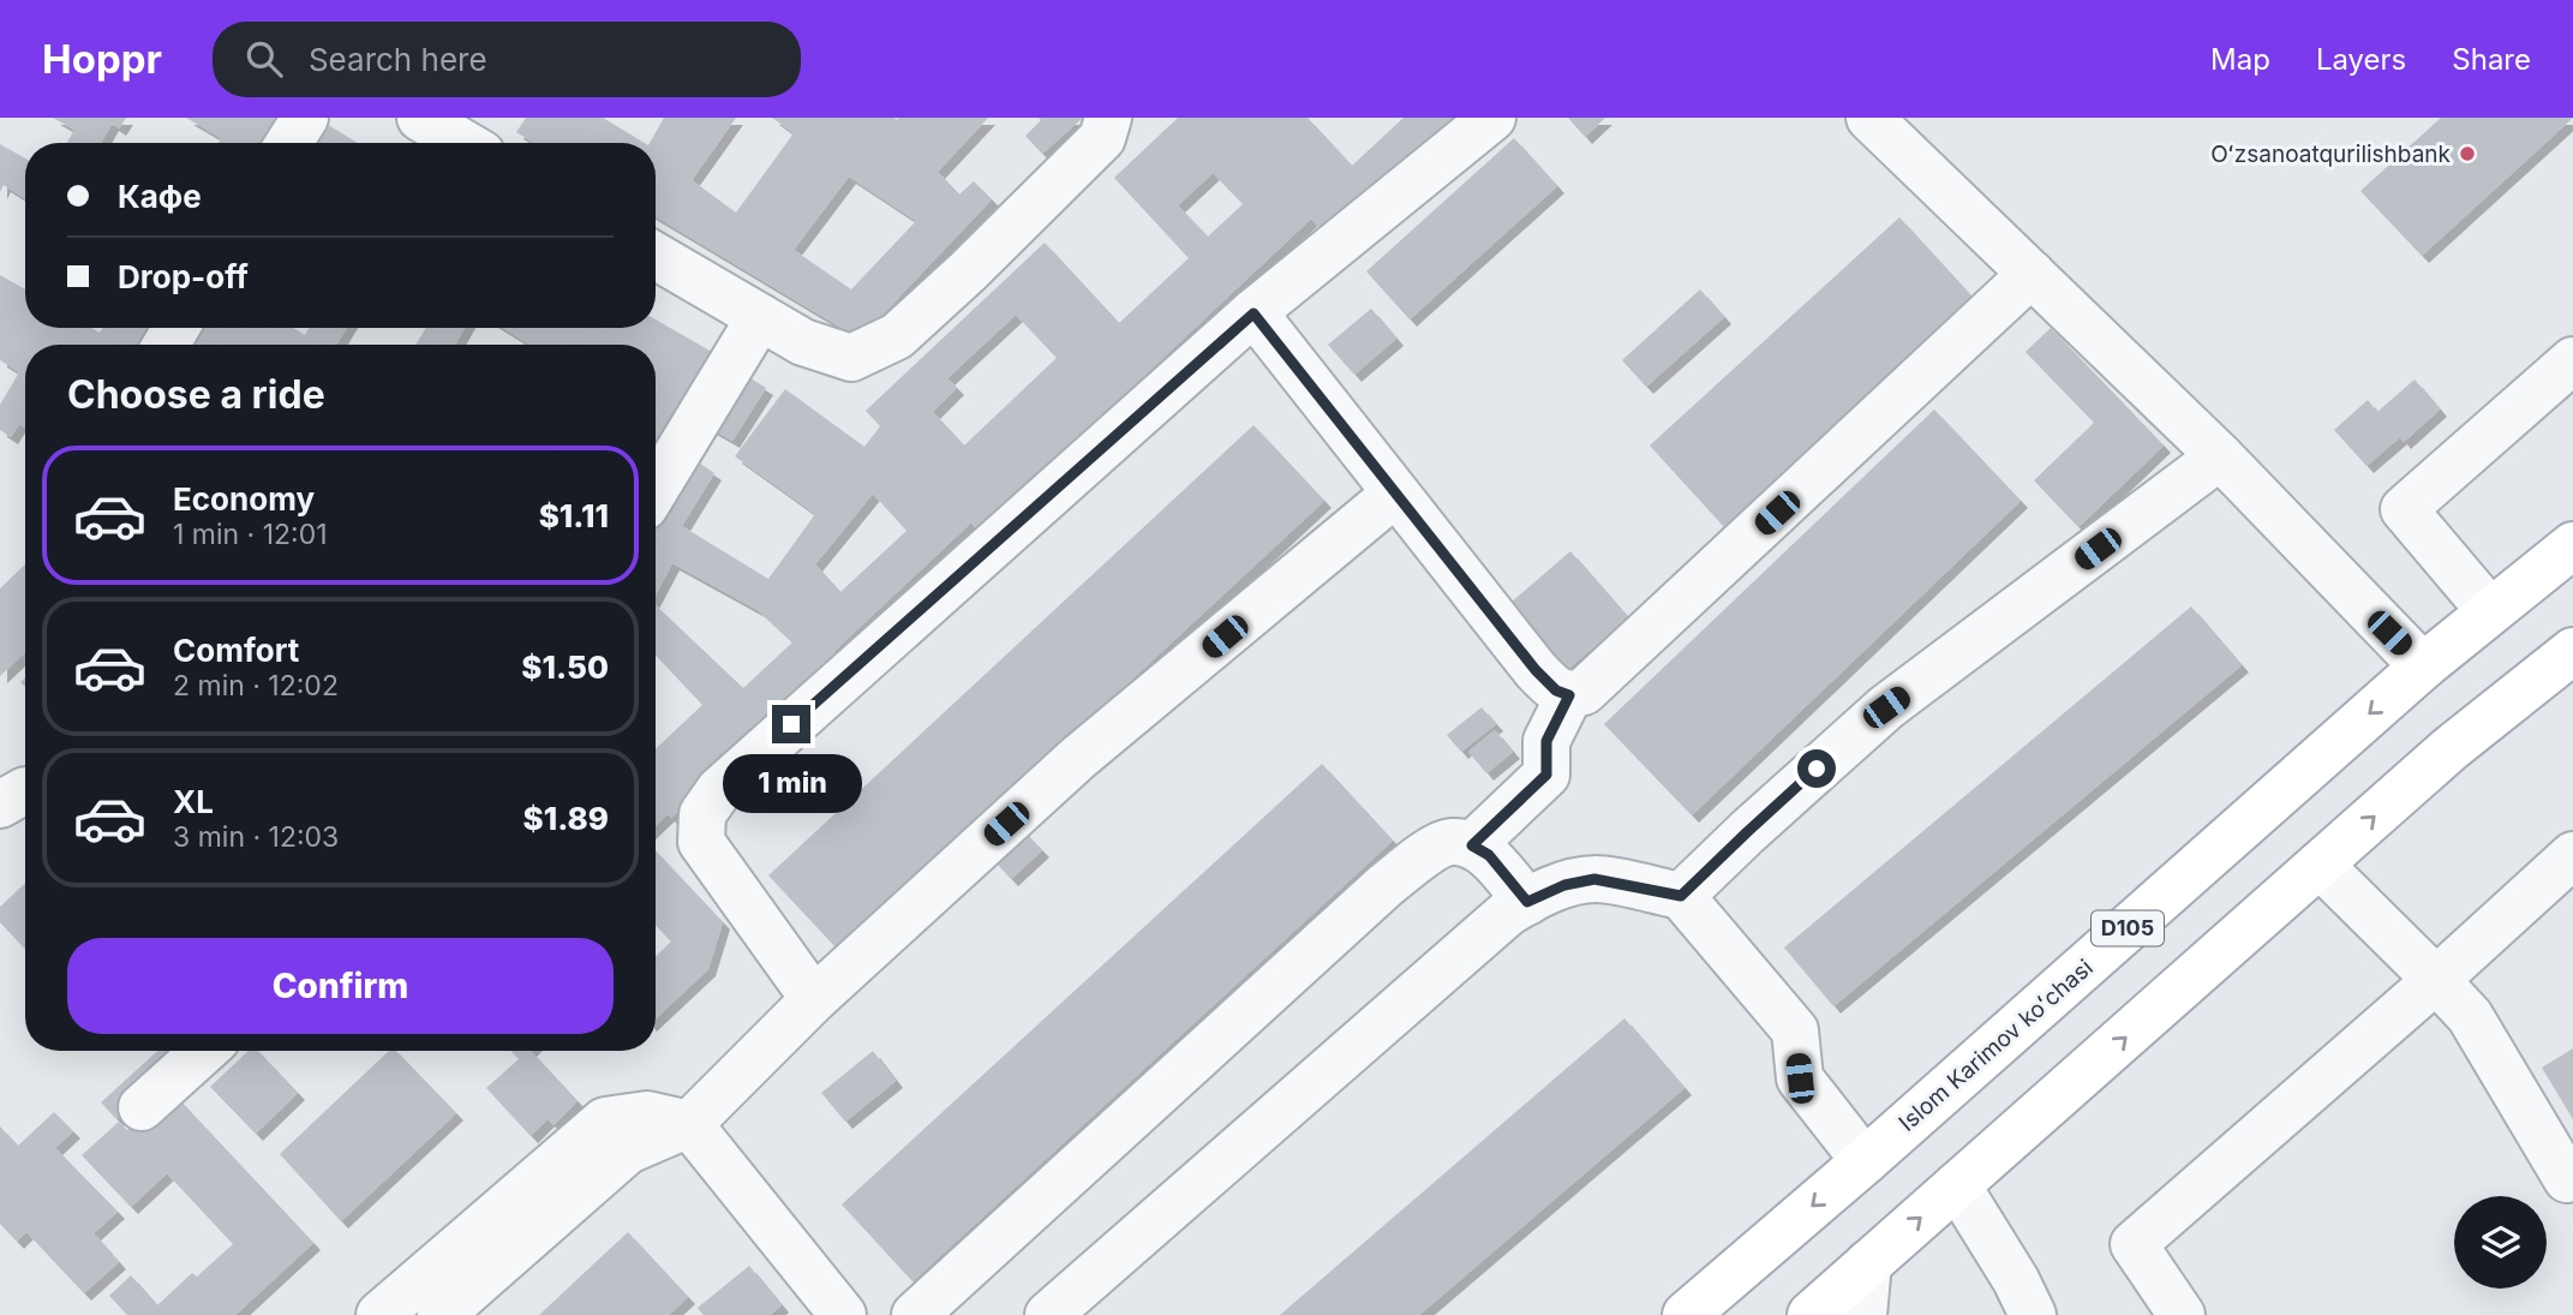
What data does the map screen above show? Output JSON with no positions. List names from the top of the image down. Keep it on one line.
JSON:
{"streets":{"main road":["D105","Islom Karimov koʻchasi"]},"places":["Oʻzsanoatqurilishbank"],"page":{"header":"Hoppr","search":"Search here","nav":["Map","Layers","Share"],"banner":["Кафе","Drop-off"],"heading":"Choose a ride","list":[{"name":"Economy","note":"1 min · 12:01","value":"$1.11"},{"name":"Comfort","note":"2 min · 12:02","value":"$1.50"},{"name":"XL","note":"3 min · 12:03","value":"$1.89"}],"bubble":"1 min","buttons":"Confirm"}}
